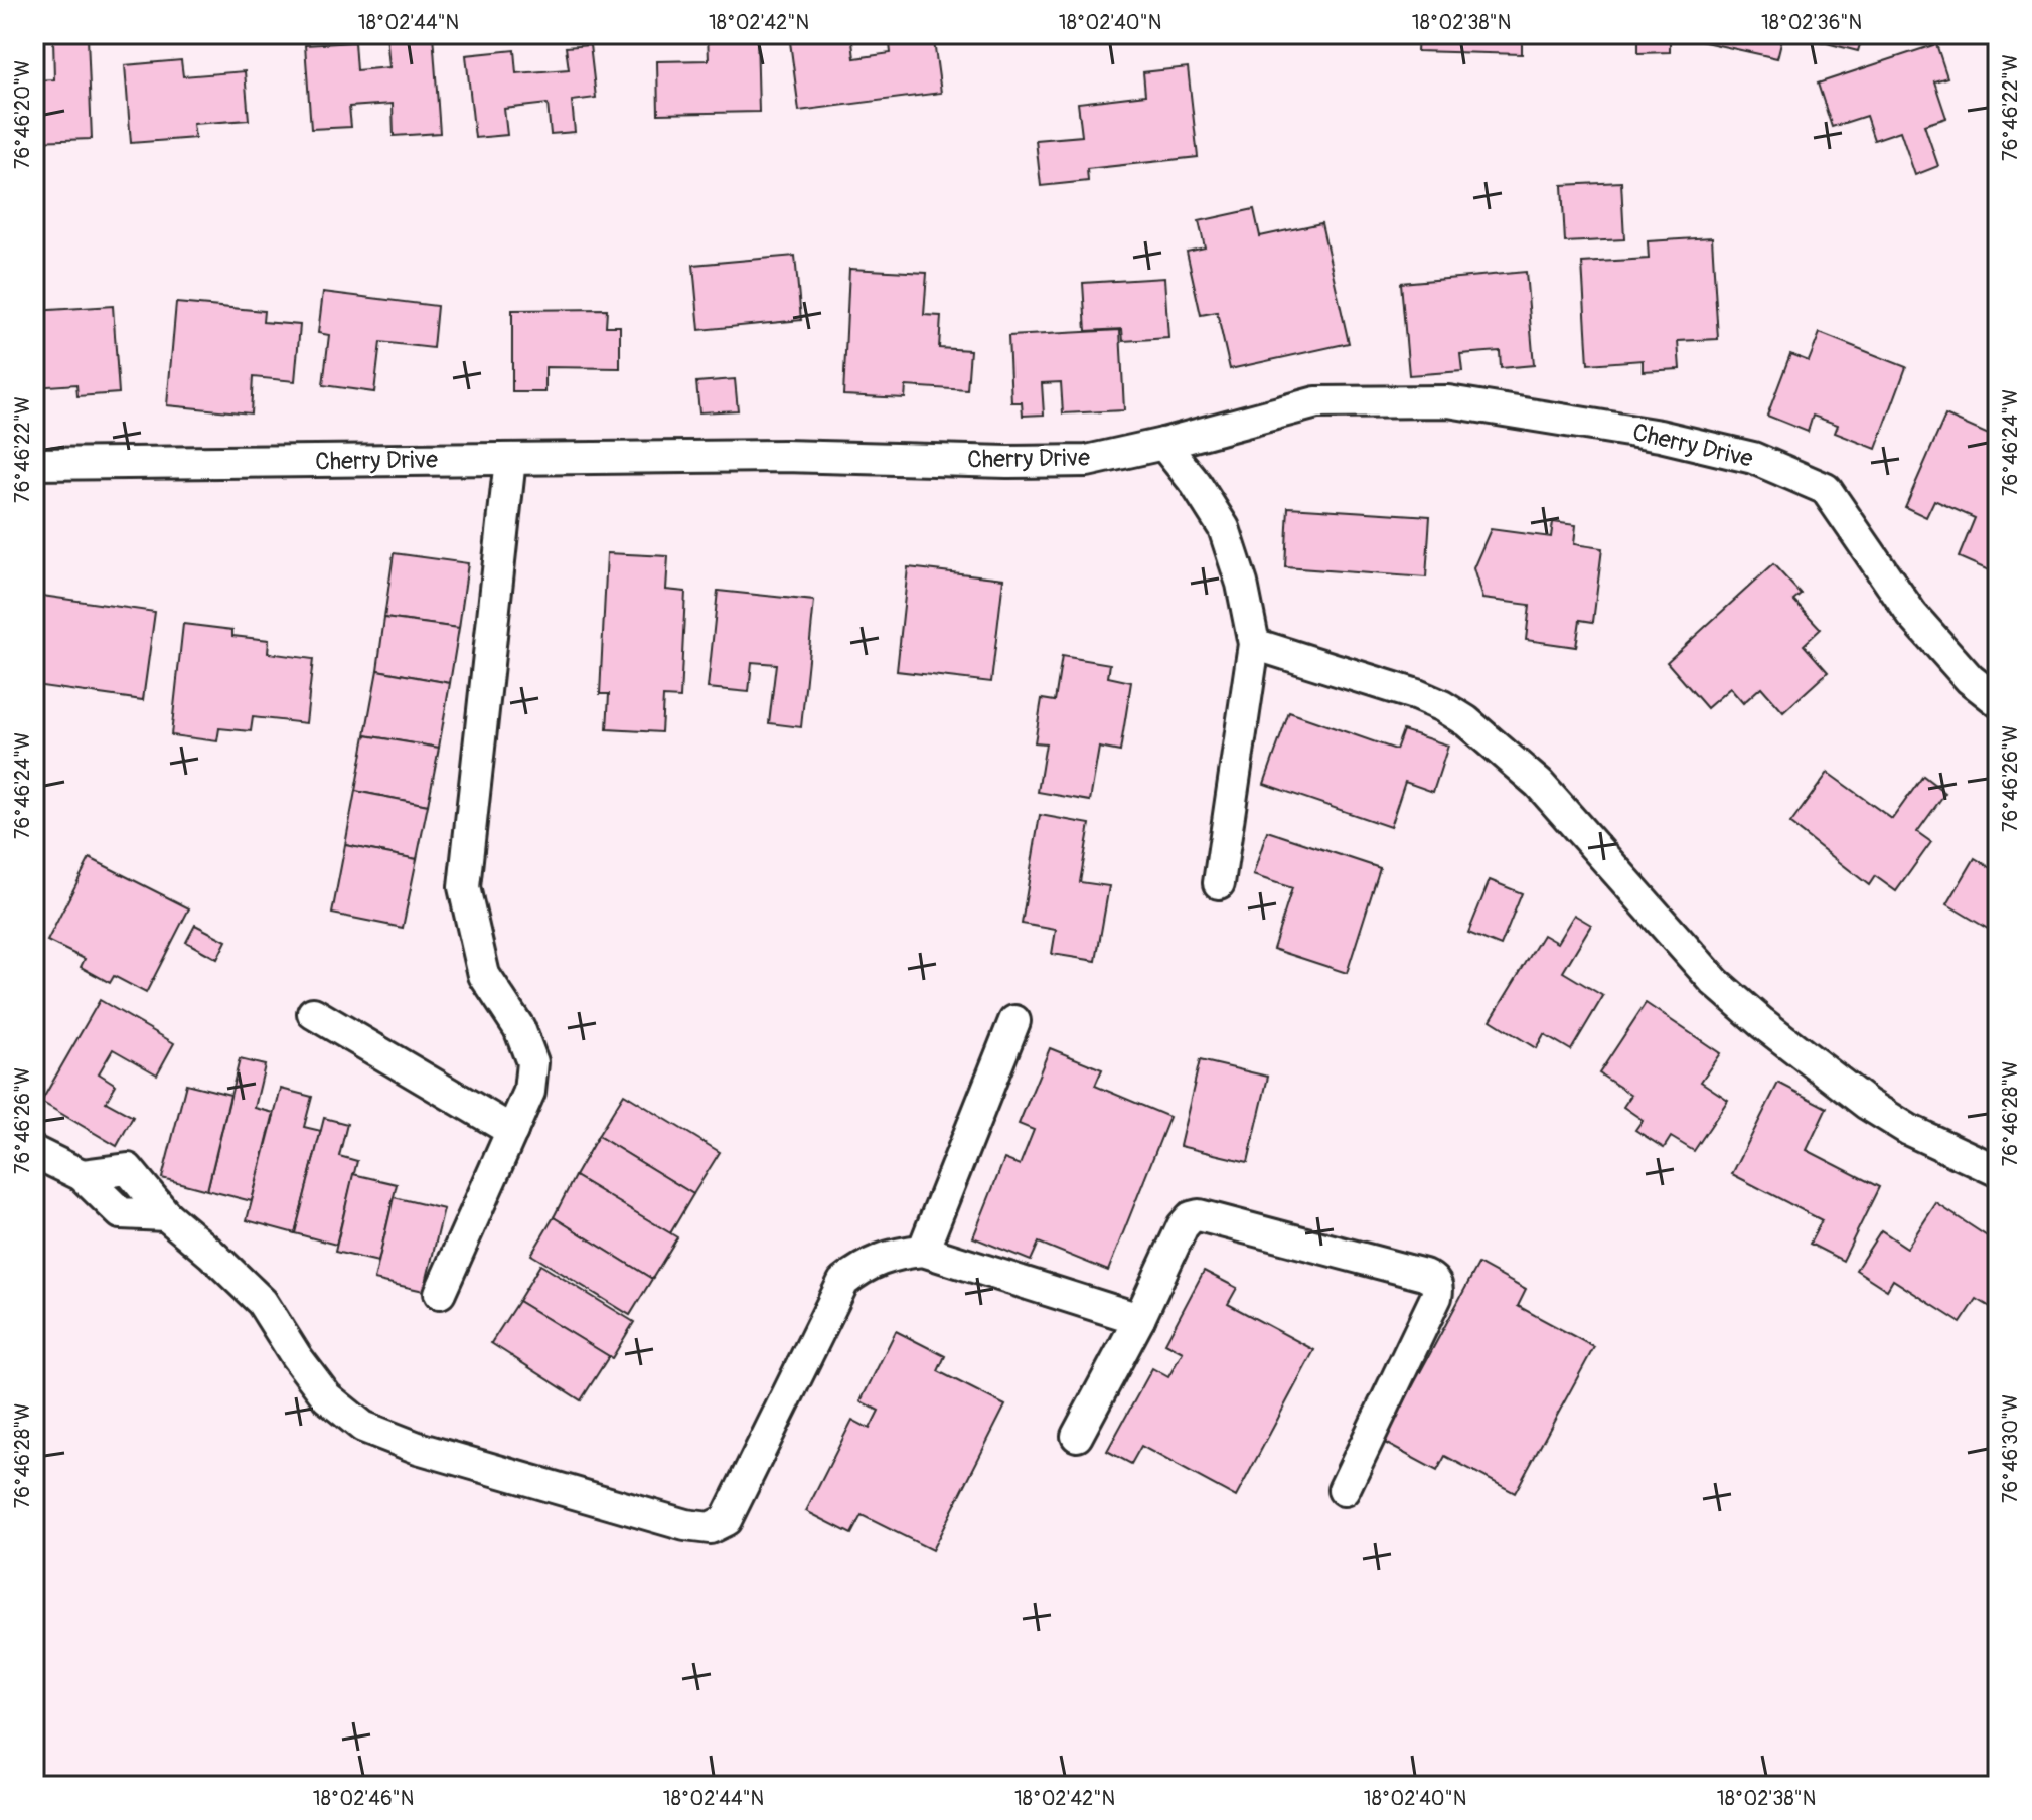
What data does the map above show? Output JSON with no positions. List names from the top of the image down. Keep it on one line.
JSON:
{"streets":{"street":["Cherry Drive"]},"coordinates":["18°02'44\"N","18°02'42\"N","18°02'40\"N","18°02'38\"N","18°02'36\"N","76°46'22\"W","76°46'20\"W","76°46'24\"W","76°46'26\"W","76°46'28\"W","76°46'30\"W","18°02'46\"N"]}
